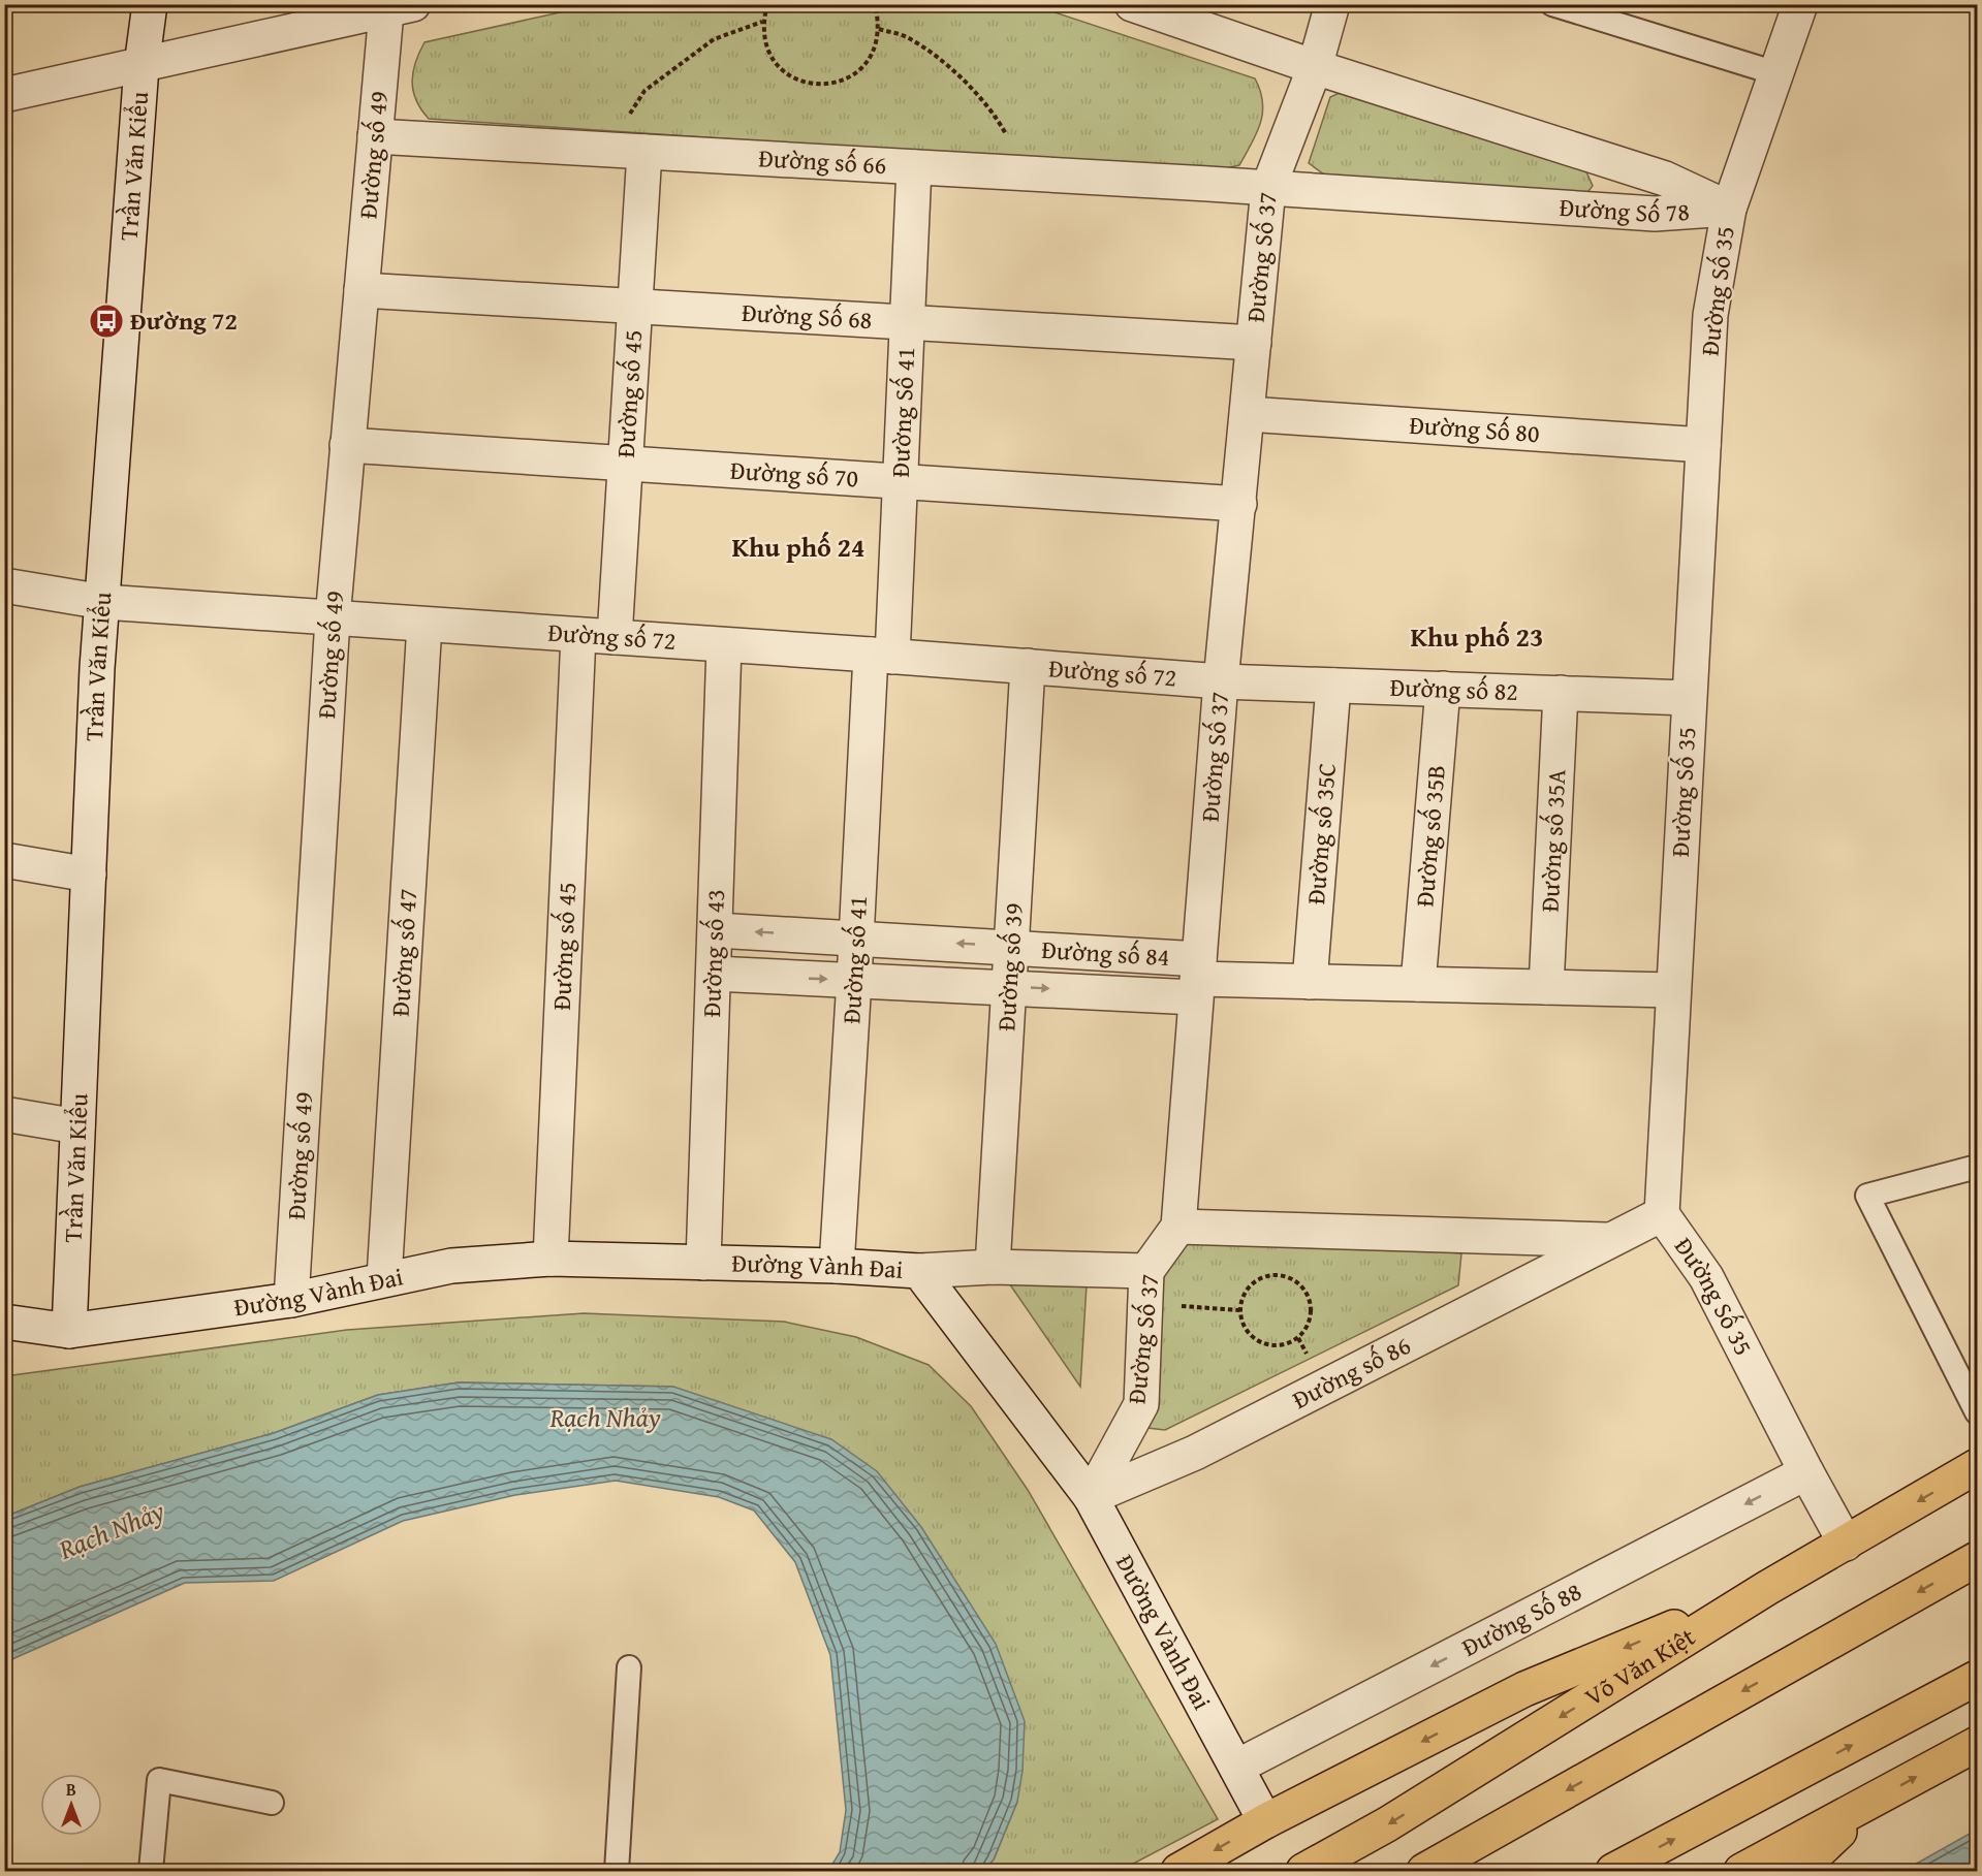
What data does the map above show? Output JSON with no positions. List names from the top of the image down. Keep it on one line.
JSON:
{"streets":{"main road":["Võ Văn Kiệt"],"street":["Đường số 49","Đường số 66","Trần Văn Kiểu","Đường Số 78","Đường Số 37","Đường Số 35","Đường Số 68","Đường số 45","Đường Số 41","Đường Số 80","Đường số 70","Đường số 72","Đường số 82","Đường số 35C","Đường số 35B","Đường số 35A","Đường số 47","Đường số 84","Đường số 43","Đường số 41","Đường số 39","Đường Vành Đai","Đường số 86","Đường Số 88"]},"crossings":[["Đường số 49","Đường số 66"],["Đường số 49","Đường Số 68"],["Đường số 49","Đường số 70"],["Đường số 49","Đường số 72"],["Đường số 49","Đường Vành Đai"],["Đường số 66","Đường Số 78"],["Đường số 66","Đường Số 37"],["Đường số 66","Đường số 45"],["Đường số 66","Đường Số 41"],["Trần Văn Kiểu","Đường số 72"],["Trần Văn Kiểu","Đường Vành Đai"],["Đường Số 78","Đường Số 37"],["Đường Số 78","Đường Số 35"],["Đường Số 37","Đường Số 68"],["Đường Số 37","Đường Số 80"],["Đường Số 37","Đường số 70"],["Đường Số 37","Đường số 72"],["Đường Số 37","Đường số 82"],["Đường Số 37","Đường số 84"],["Đường Số 37","Đường Vành Đai"],["Đường Số 37","Đường số 86"],["Đường Số 35","Đường Số 80"],["Đường Số 35","Đường số 82"],["Đường Số 35","Đường số 84"],["Đường Số 35","Đường số 86"],["Đường Số 35","Đường Số 88"],["Đường Số 35","Võ Văn Kiệt"],["Đường Số 68","Đường số 45"],["Đường Số 68","Đường Số 41"],["Đường số 45","Đường số 70"],["Đường số 45","Đường số 72"],["Đường số 45","Đường Vành Đai"],["Đường Số 41","Đường số 70"],["Đường Số 41","Đường số 72"],["Đường Số 41","Đường số 41"],["Đường số 72","Đường số 82"],["Đường số 72","Đường số 47"],["Đường số 72","Đường số 43"],["Đường số 72","Đường số 41"],["Đường số 72","Đường số 39"],["Đường số 82","Đường số 35C"],["Đường số 82","Đường số 35B"],["Đường số 82","Đường số 35A"],["Đường số 35C","Đường số 84"],["Đường số 35B","Đường số 84"],["Đường số 35A","Đường số 84"],["Đường số 47","Đường Vành Đai"],["Đường số 84","Đường số 43"],["Đường số 84","Đường số 41"],["Đường số 84","Đường số 39"],["Đường số 43","Đường Vành Đai"],["Đường số 41","Đường Vành Đai"],["Đường Vành Đai","Đường số 86"],["Đường Vành Đai","Đường Số 88"]],"one_way":["Đường Số 88"],"districts":["Khu phố 24","Khu phố 23"],"water":["Rạch Nhảy"],"places":{"bus stop":["Đường 72"]},"north":"top"}
